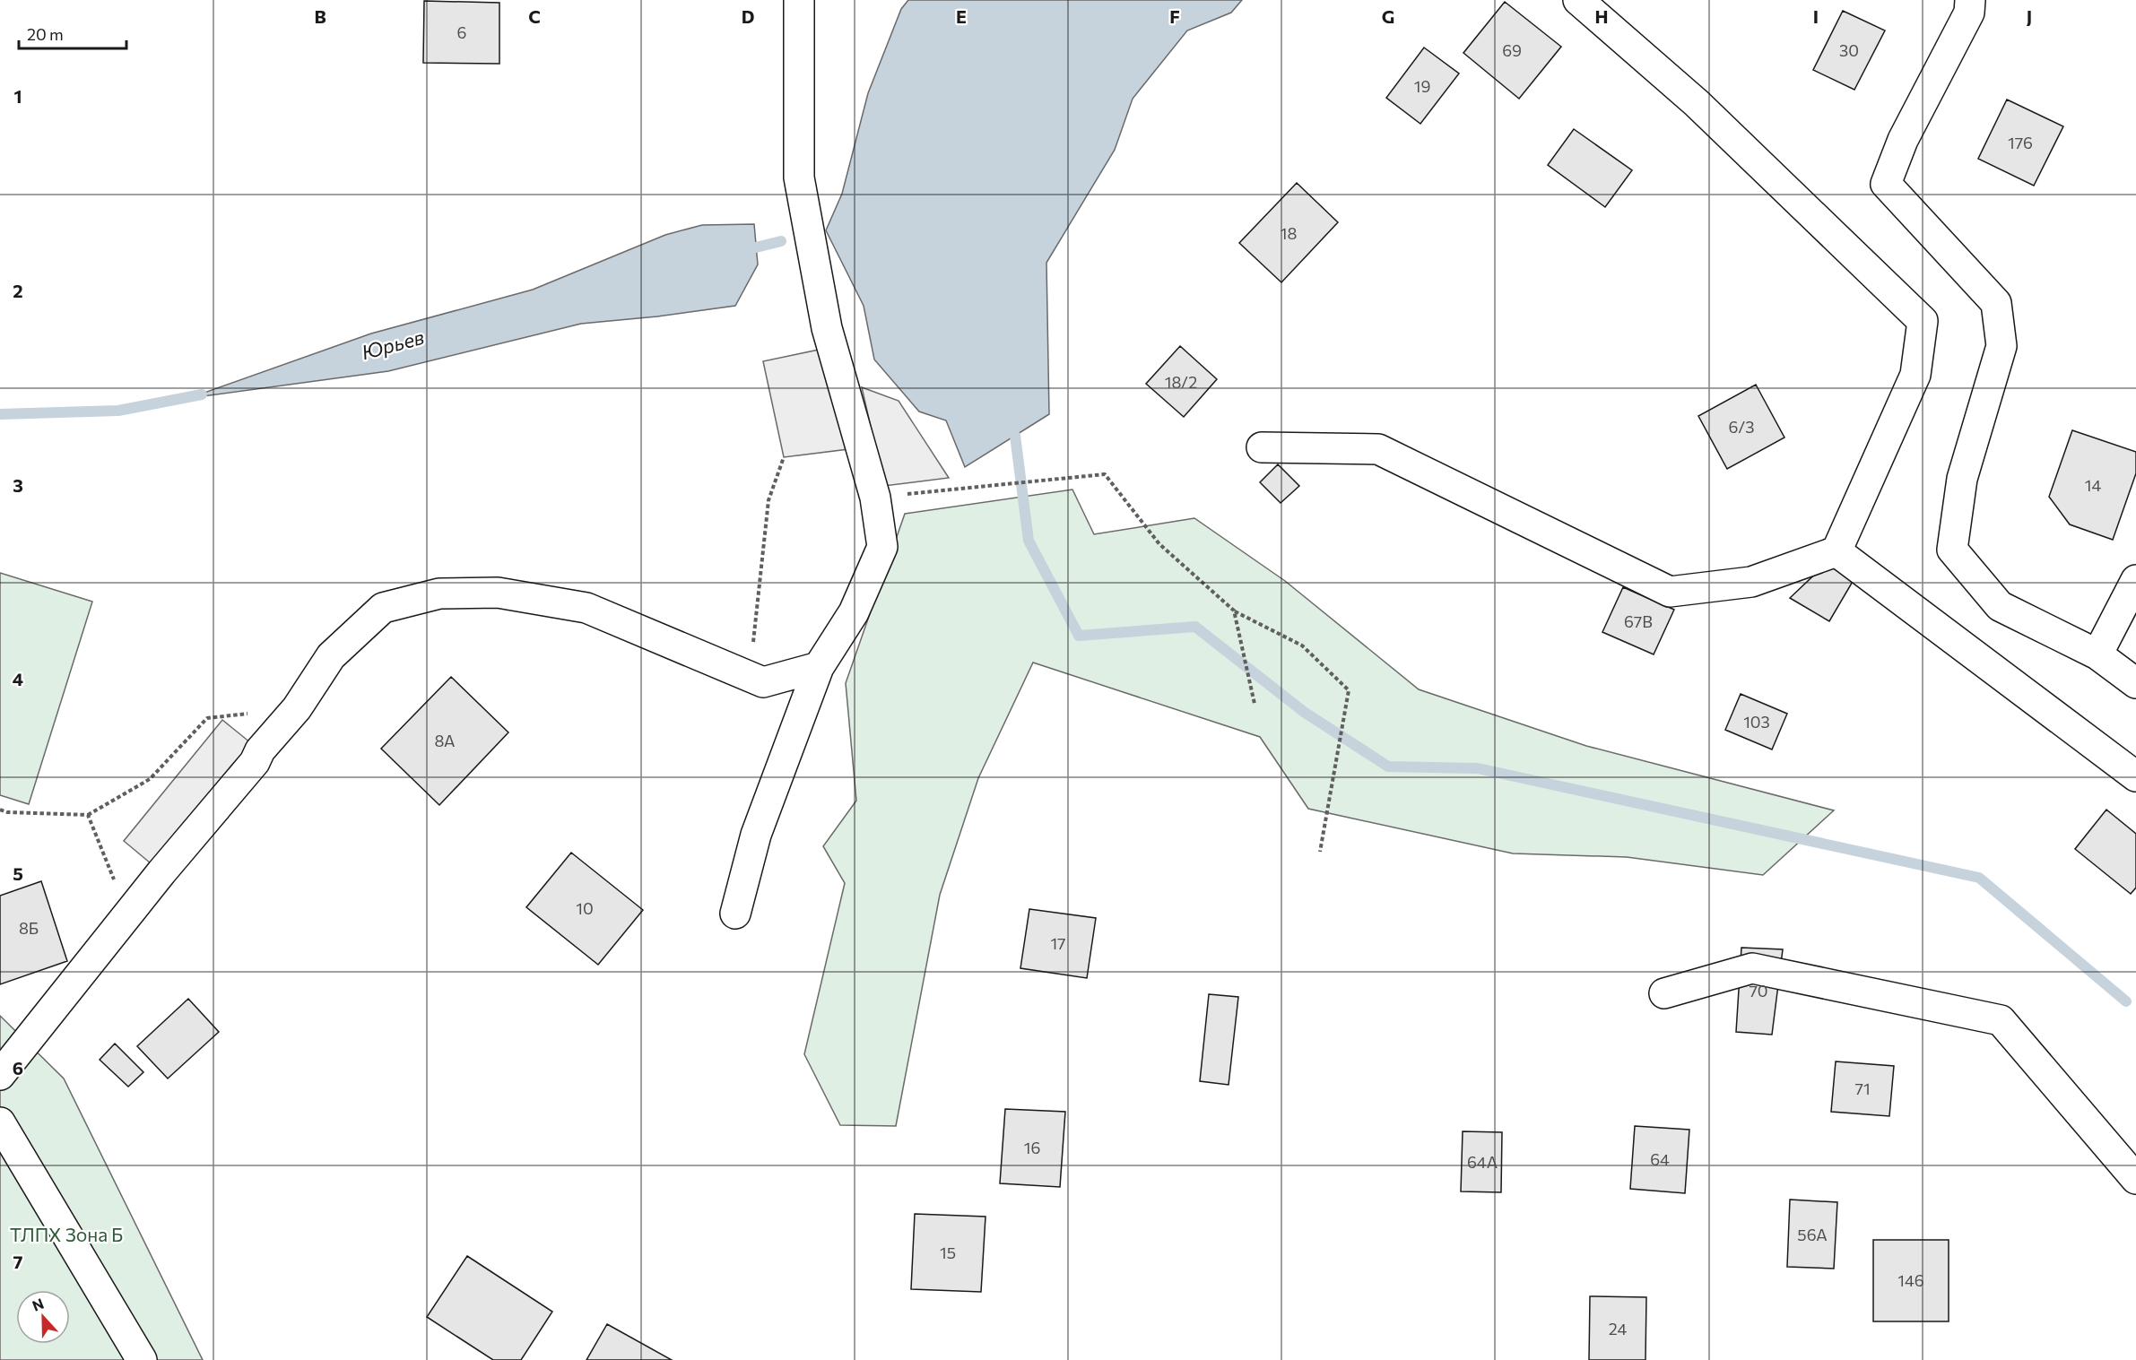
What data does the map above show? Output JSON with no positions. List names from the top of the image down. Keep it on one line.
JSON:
{"water":["Юрьев"],"parks":["ТЛПХ Зона Б"],"house_numbers":["6","69","30","19","176","18","18/2","6/3","14","67В","103","8А","10","8Б","17","70","71","16","64","64А","56А","15","146","24"],"scale_bar":"20 m","north":"top","grid":{"columns":["B","C","D","E","F","G","H","I","J"],"rows":["1","2","3","4","5","6","7"]}}
